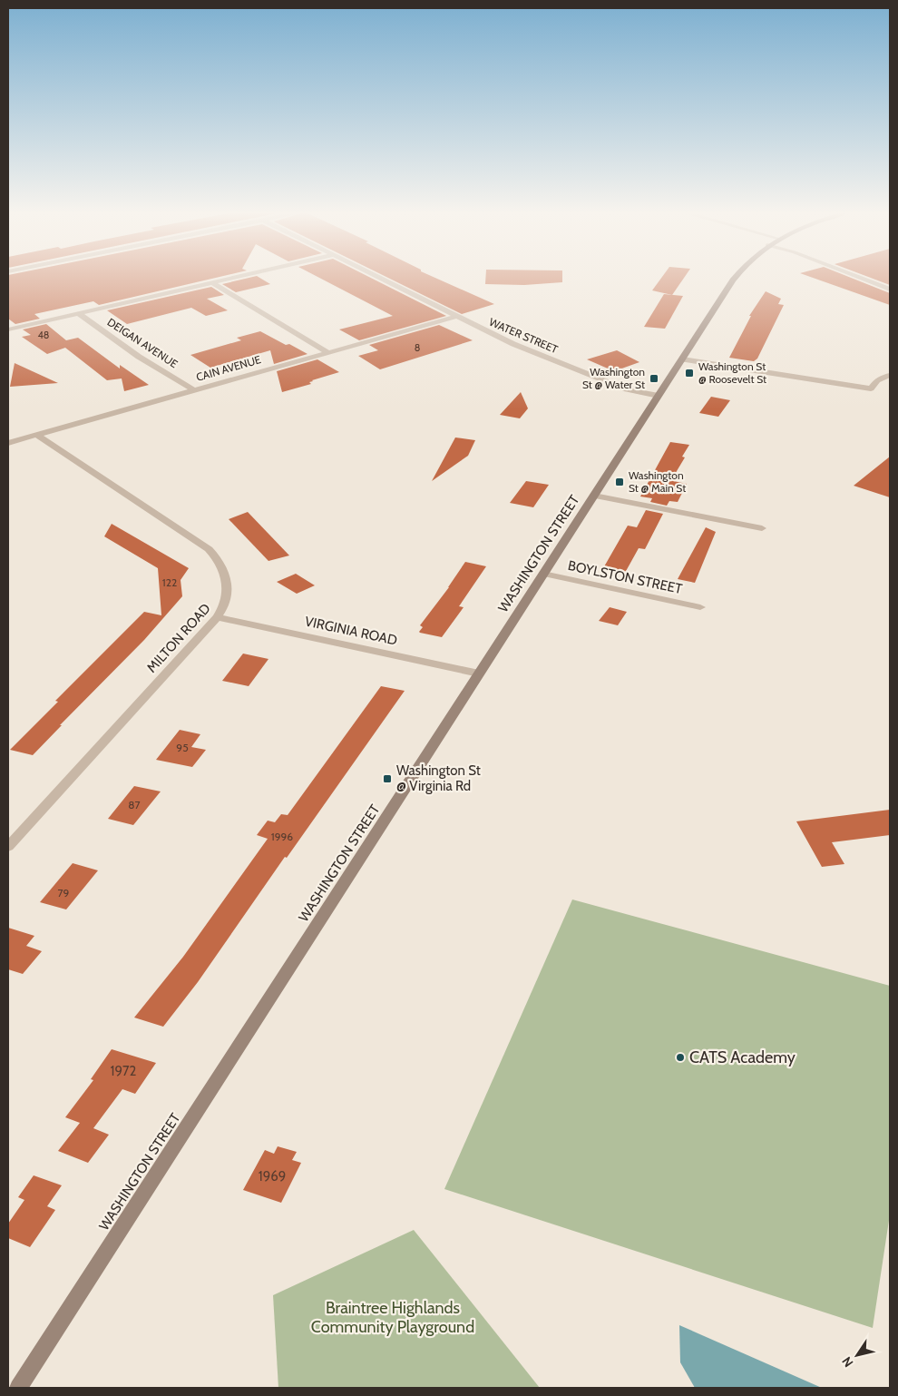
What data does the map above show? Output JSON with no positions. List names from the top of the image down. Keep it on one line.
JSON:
{"streets":{"main road":["WASHINGTON STREET"],"street":["WATER STREET","DEIGAN AVENUE","CAIN AVENUE","BOYLSTON STREET","VIRGINIA ROAD","MILTON ROAD"]},"crossings":[["WATER STREET","CAIN AVENUE"],["WATER STREET","WASHINGTON STREET"],["DEIGAN AVENUE","CAIN AVENUE"],["CAIN AVENUE","MILTON ROAD"],["WASHINGTON STREET","BOYLSTON STREET"],["WASHINGTON STREET","VIRGINIA ROAD"],["VIRGINIA ROAD","MILTON ROAD"]],"parks":["Braintree Highlands Community Playground"],"places":{"transit":["Washington St @ Roosevelt St","Washington St @ Water St","Washington St @ Main St","Washington St @ Virginia Rd"],"other":["CATS Academy"]},"house_numbers":["48","8","122","95","87","1996","79","1972","1969"],"north":"bottom left"}
